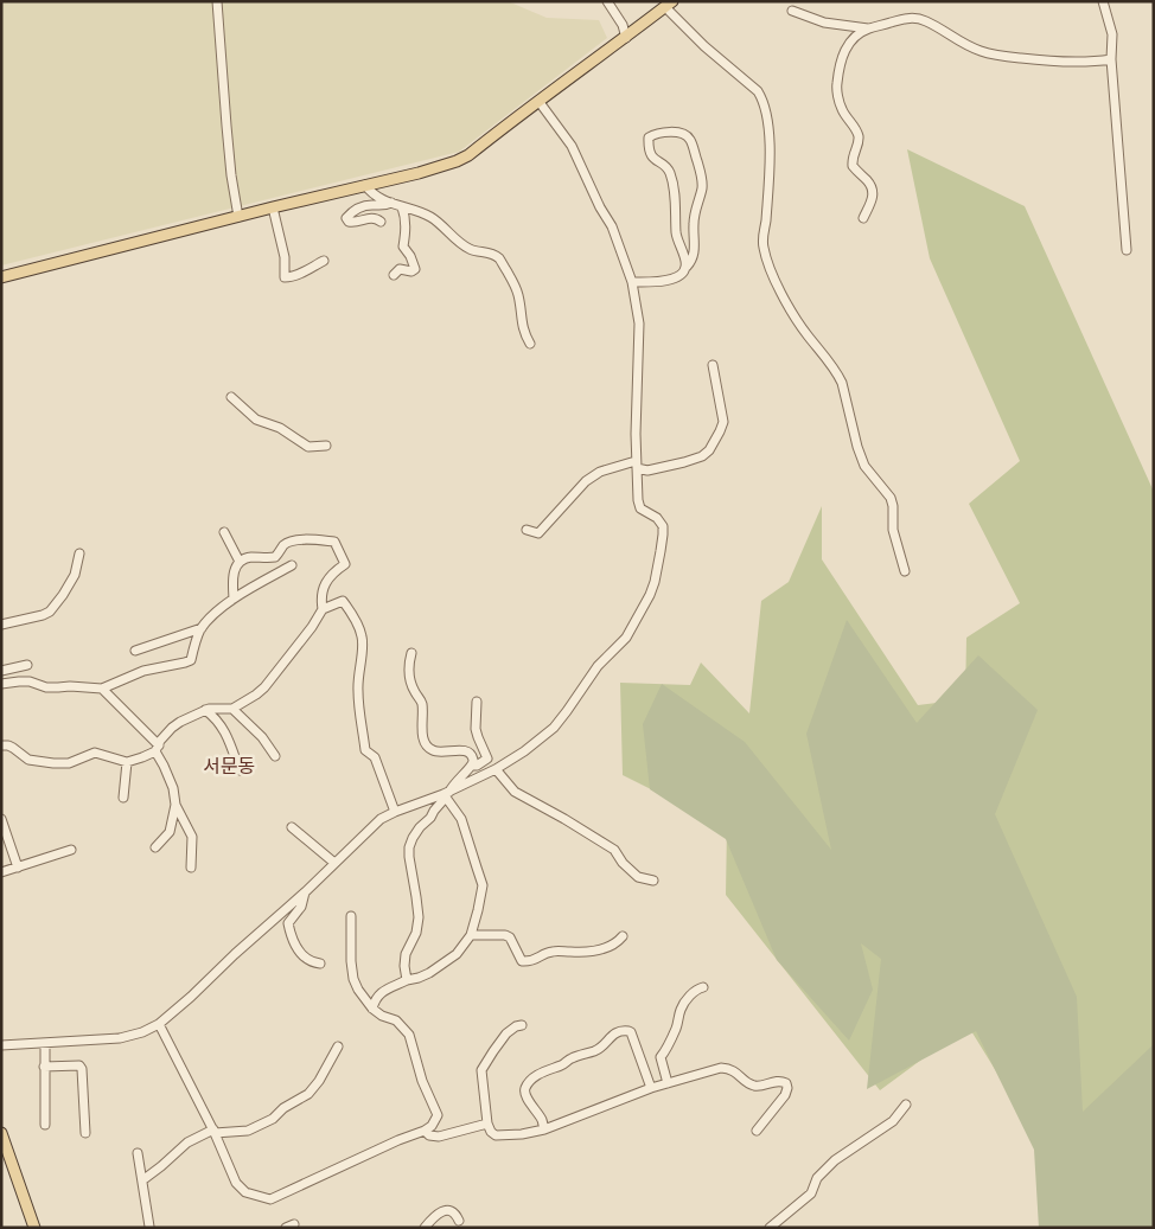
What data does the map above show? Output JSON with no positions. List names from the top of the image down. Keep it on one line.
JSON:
{"districts":["서문동"]}
